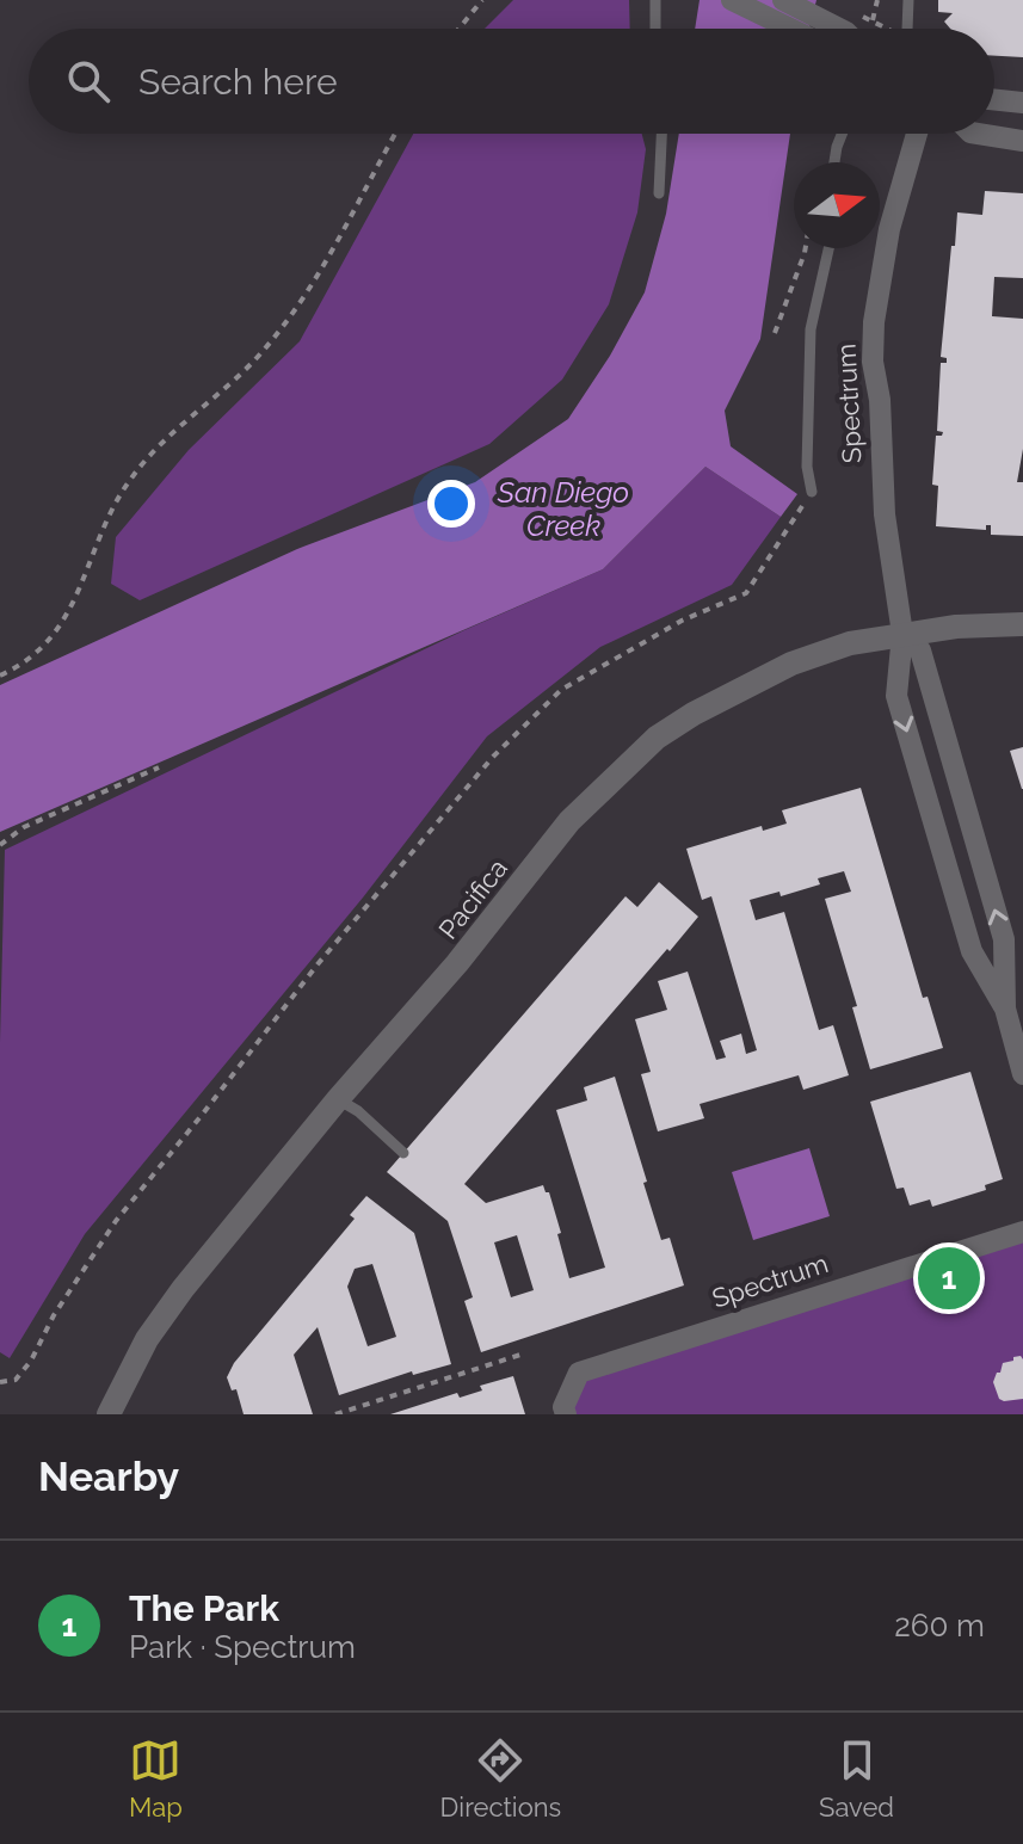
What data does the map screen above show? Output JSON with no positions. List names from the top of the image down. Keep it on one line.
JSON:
{"streets":{"street":["Spectrum","Pacifica"]},"crossings":[["Spectrum","Pacifica"]],"water":["San Diego Creek"],"north":"right","page":{"search":"Search here","pins":"1","heading":"Nearby","list":[{"mark":"1","name":"The Park","note":"Park · Spectrum","value":"260 m"}],"nav":["Map","Directions","Saved"]}}
